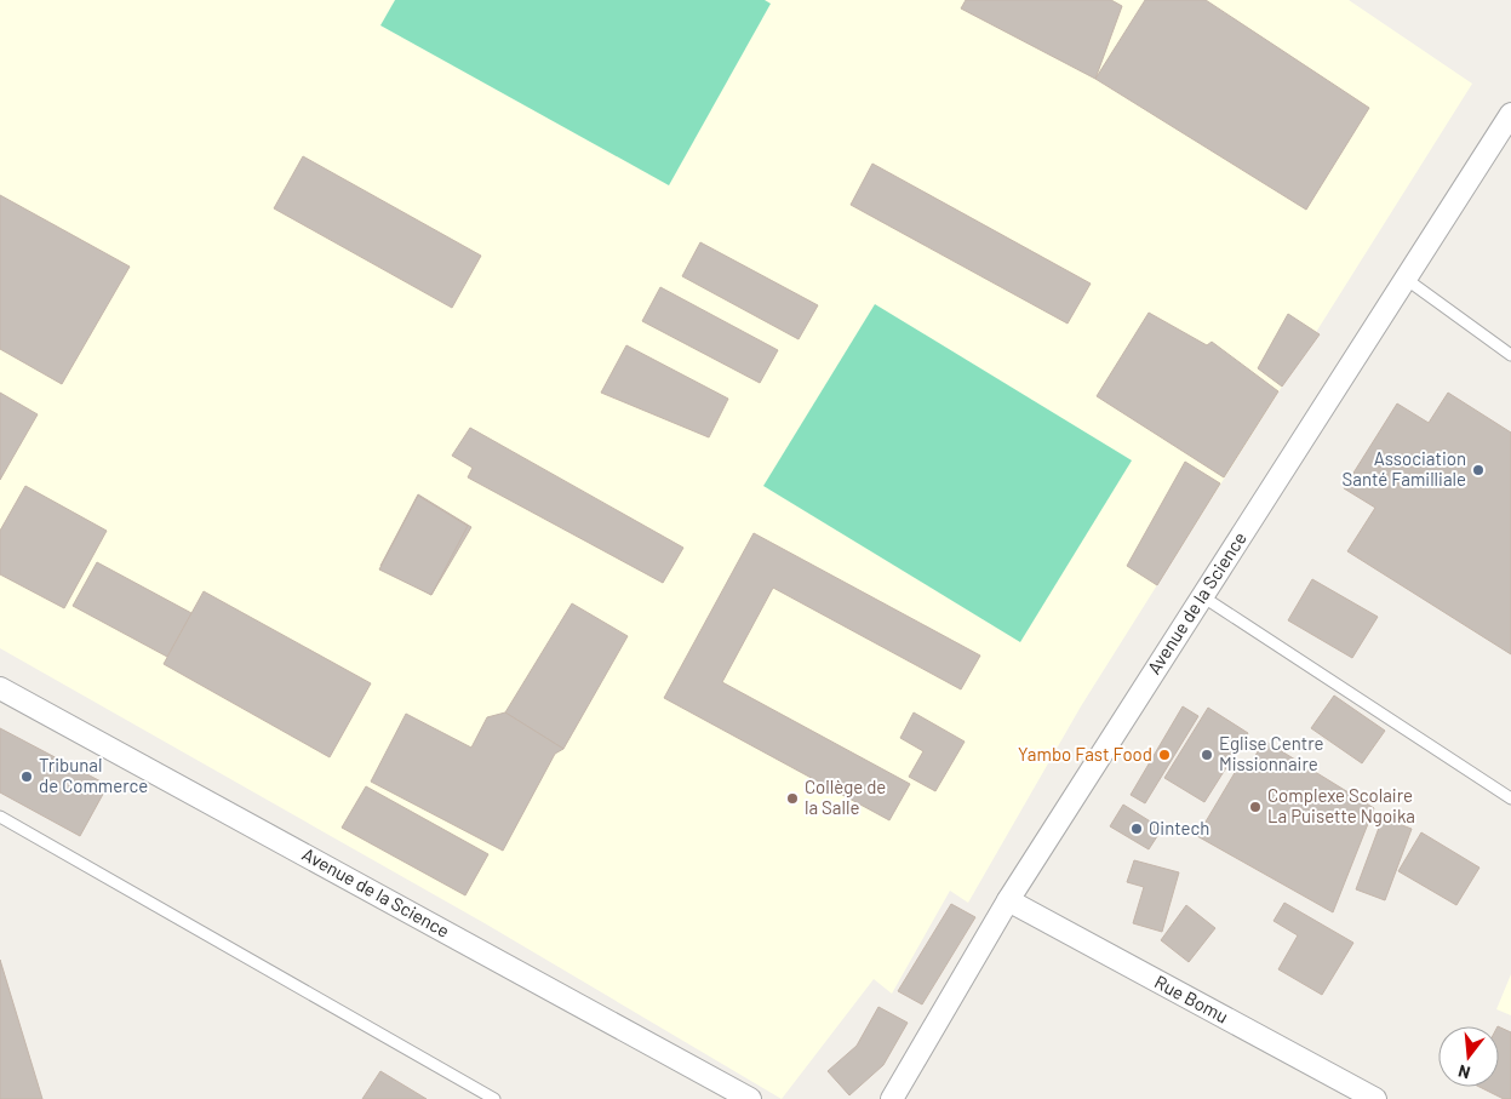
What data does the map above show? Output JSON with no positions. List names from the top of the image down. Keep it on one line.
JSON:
{"streets":{"street":["Avenue de la Science","Rue Bomu"]},"crossings":[["Avenue de la Science","Rue Bomu"]],"places":["Association Santé Familliale","Yambo Fast Food","Eglise Centre Missionnaire","Tribunal de Commerce","Collège de la Salle","Complexe Scolaire La Puisette Ngoika","Ointech"],"north":"bottom"}
